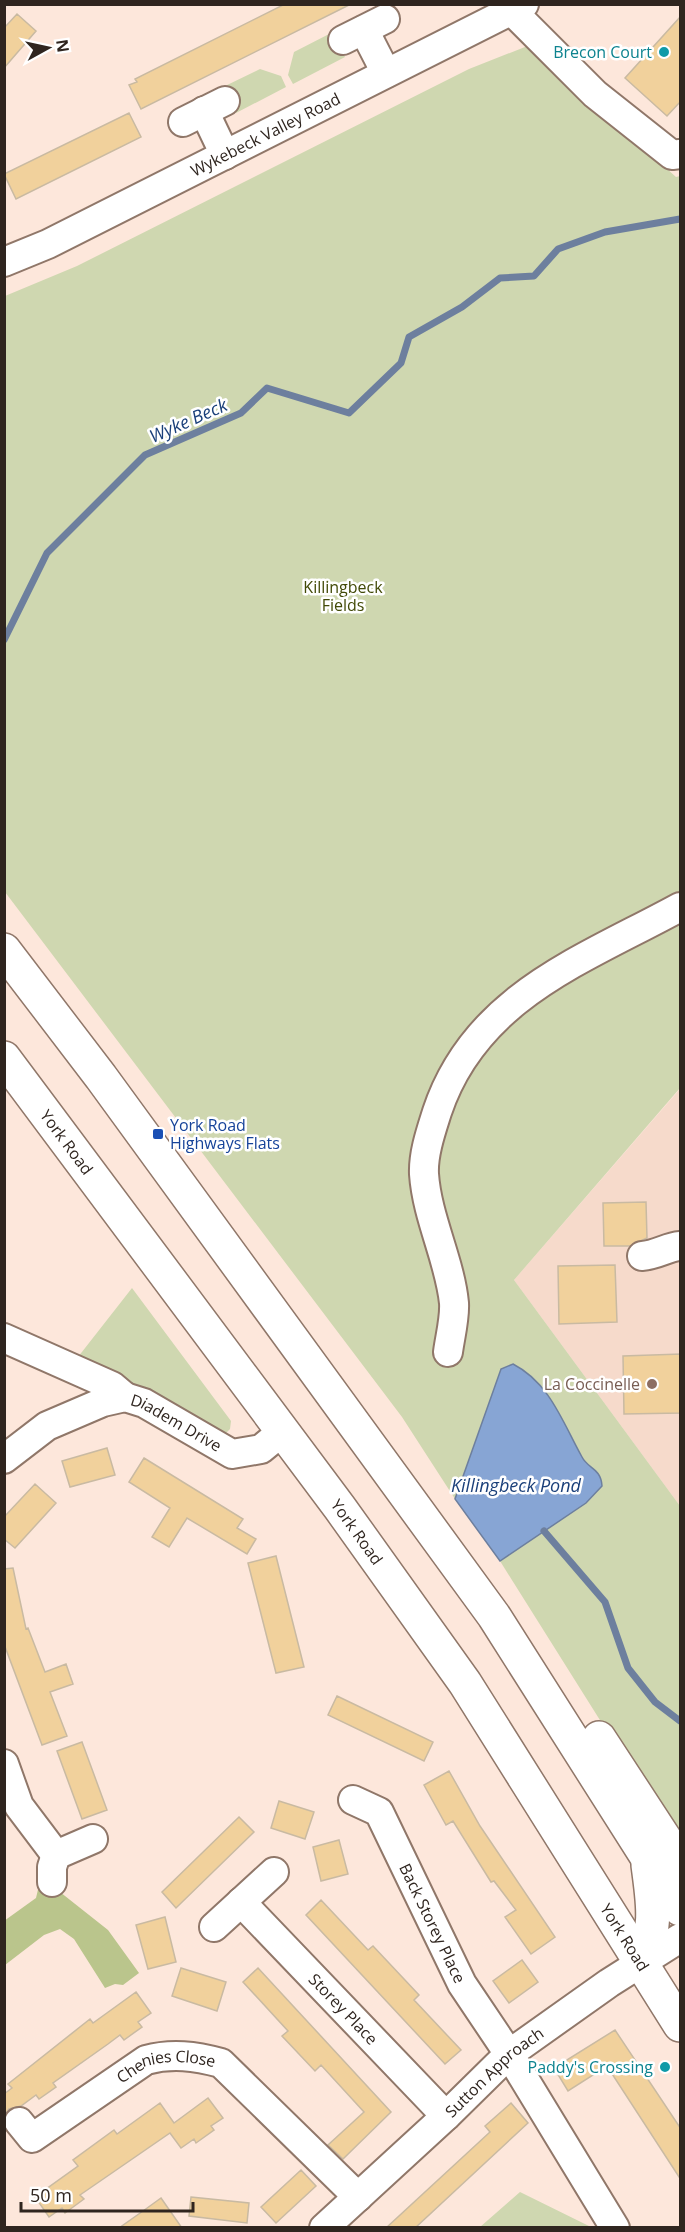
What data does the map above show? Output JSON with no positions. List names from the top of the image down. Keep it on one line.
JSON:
{"streets":{"highway":["York Road"],"street":["Wykebeck Valley Road","Diadem Drive","Back Storey Place","Storey Place","Sutton Approach","Chenies Close"]},"crossings":[["York Road","Diadem Drive"],["York Road","Sutton Approach"],["Back Storey Place","Sutton Approach"],["Storey Place","Sutton Approach"],["Sutton Approach","Chenies Close"]],"water":["Wyke Beck","Killingbeck Pond"],"parks":["Killingbeck Fields"],"places":{"other":["Brecon Court","La Coccinelle","Paddy's Crossing"],"transit":["York Road Highways Flats"]},"scale_bar":"50 m","north":"right"}
